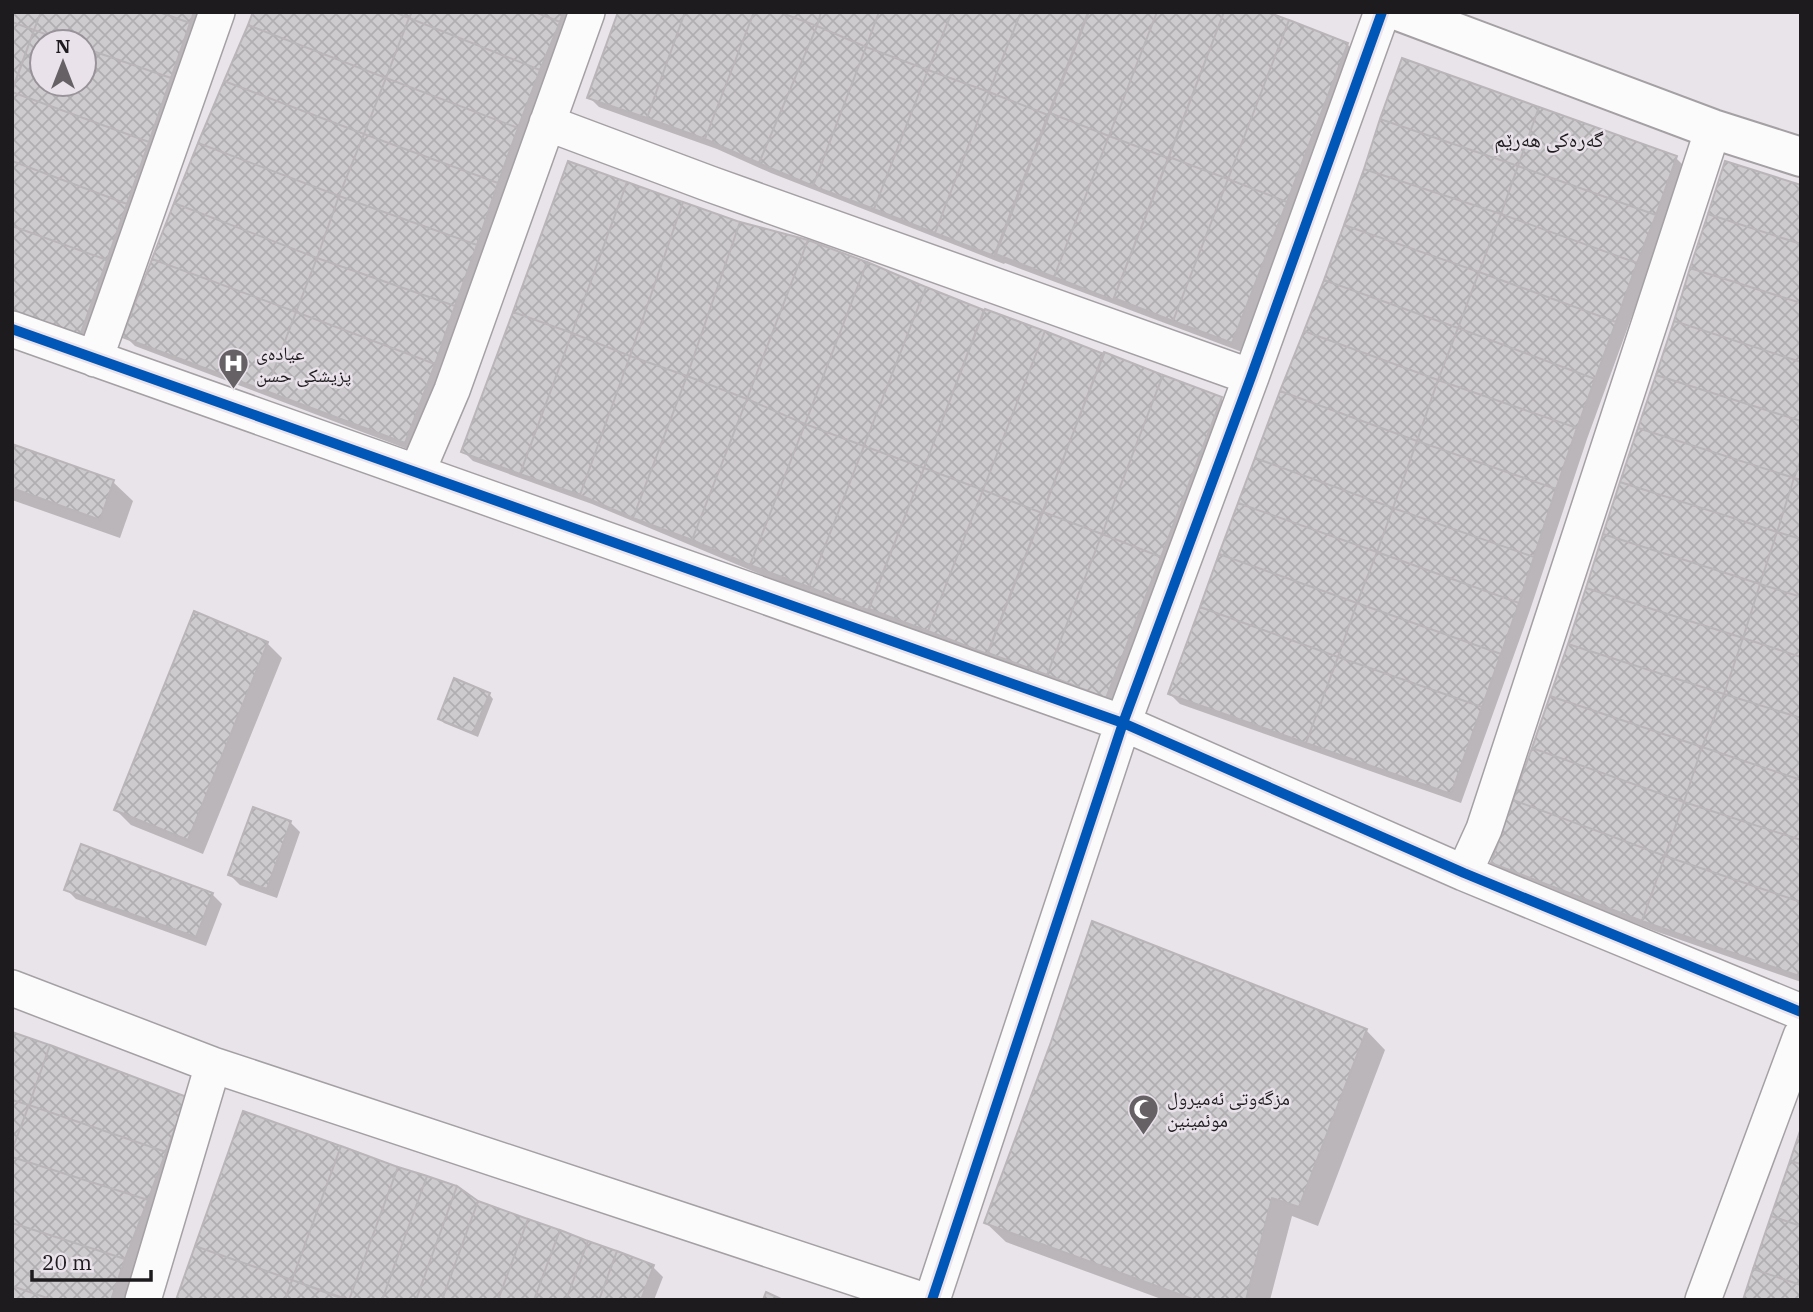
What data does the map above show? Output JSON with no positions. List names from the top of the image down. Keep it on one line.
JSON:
{"districts":["گەرەکی هەرێم"],"places":{"hospital":["عیادەی پزیشکی حسن"],"mosque":["مزگەوتی ئەمیرول موئمینین"]},"scale_bar":"20 m","north":"top"}
